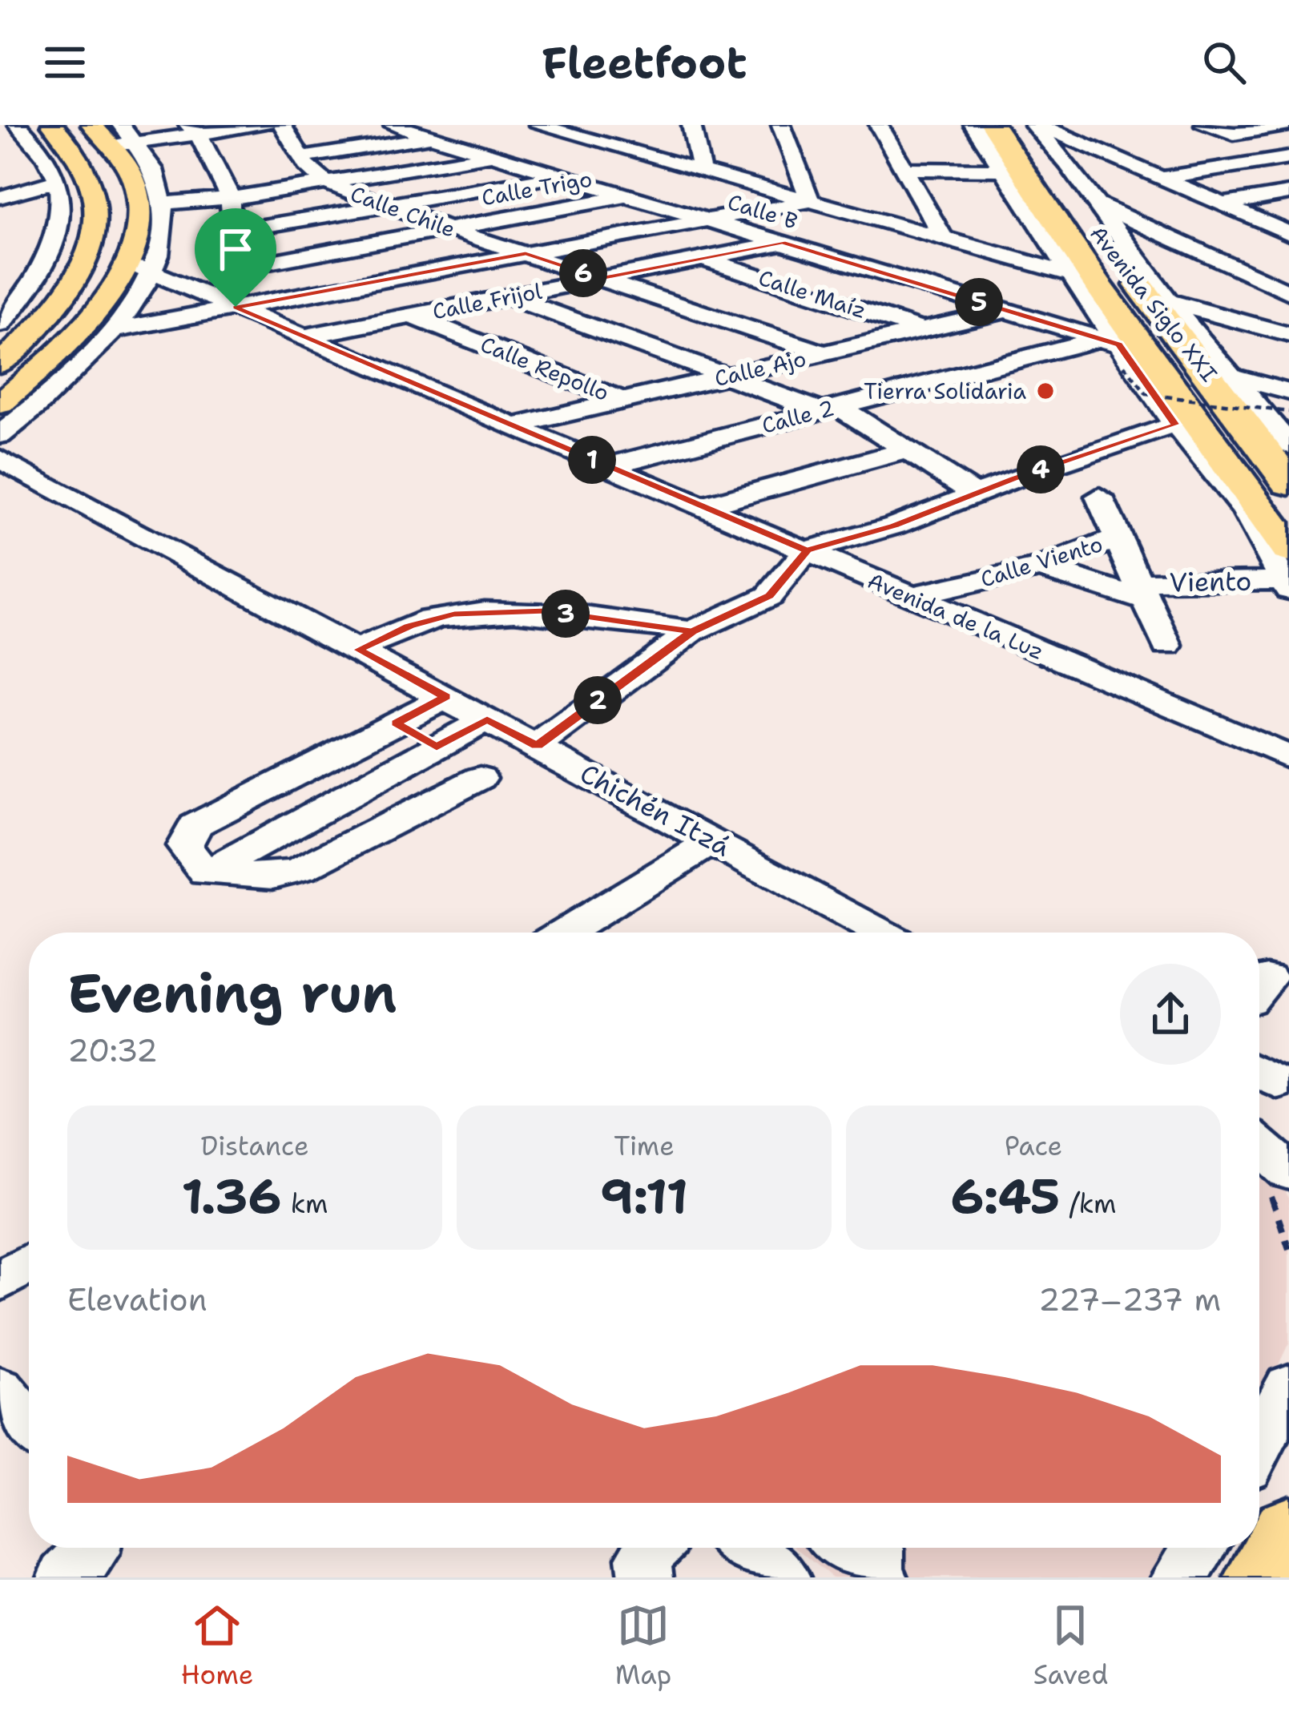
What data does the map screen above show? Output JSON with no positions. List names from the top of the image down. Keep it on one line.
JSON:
{"streets":{"highway":["Avenida Siglo XXI"],"street":["Calle Trigo","Calle Chile","Calle B","Calle Maíz","Calle Frijol","Calle Repollo","Calle Ajo","Calle 2","Calle Viento","Viento","Avenida de la Luz","Chichén Itzá"]},"crossings":[["Calle Trigo","Calle Chile"],["Calle Trigo","Calle B"],["Calle Chile","Calle Frijol"],["Calle Chile","Calle Ajo"],["Calle B","Calle Frijol"],["Calle B","Avenida Siglo XXI"],["Calle B","Calle Ajo"],["Calle B","Calle 2"],["Calle Maíz","Calle Frijol"],["Calle Maíz","Calle Ajo"],["Calle Frijol","Calle Repollo"],["Calle Frijol","Avenida de la Luz"],["Avenida Siglo XXI","Calle 2"],["Avenida Siglo XXI","Viento"],["Calle Repollo","Calle Ajo"],["Calle Ajo","Avenida de la Luz"],["Calle 2","Avenida de la Luz"],["Calle Viento","Viento"],["Calle Viento","Avenida de la Luz"]],"places":["Tierra Solidaria"],"page":{"header":"Fleetfoot","pins":["6","5","1","4","3","2"],"heading":["Evening run","20:32"],"stats":[["Distance","1.36 km"],["Time","9:11"],["Pace","6:45 /km"]],"chart":["Elevation","227–237 m"],"tabs":["Home","Map","Saved"]}}
